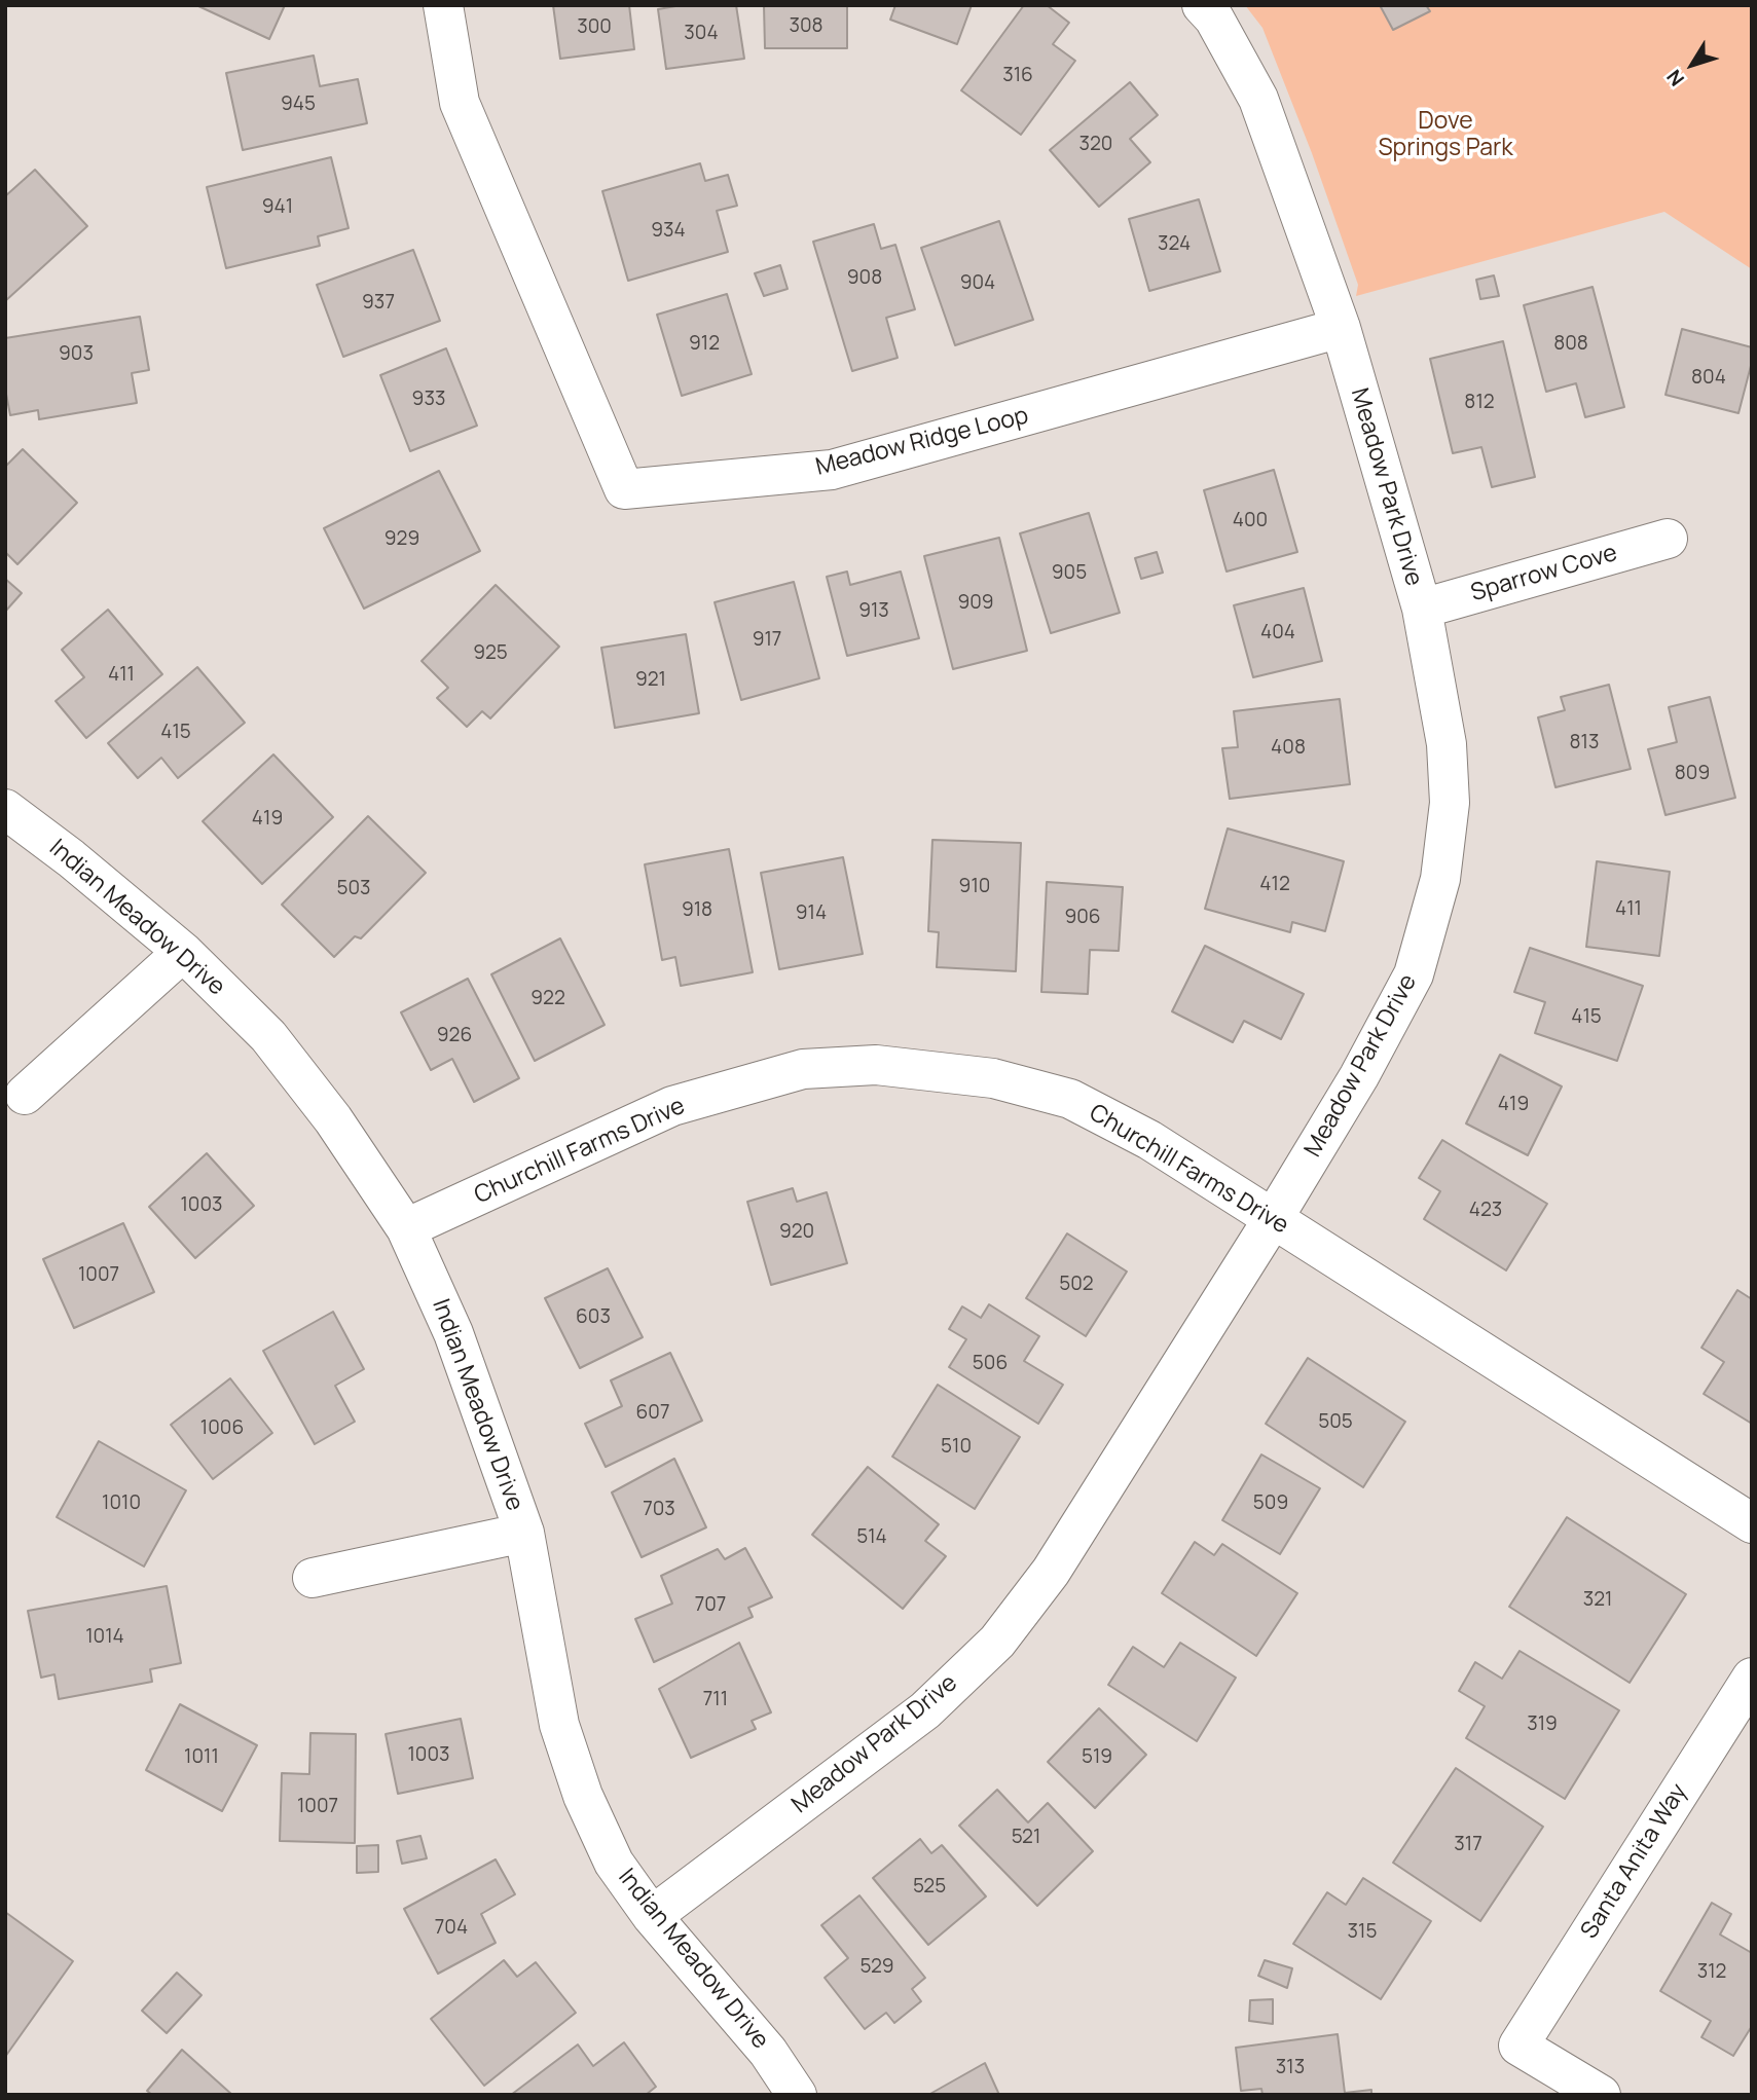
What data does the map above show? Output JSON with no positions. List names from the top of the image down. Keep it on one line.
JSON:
{"streets":{"street":["Meadow Ridge Loop","Meadow Park Drive","Sparrow Cove","Indian Meadow Drive","Churchill Farms Drive","Santa Anita Way"]},"crossings":[["Meadow Ridge Loop","Meadow Park Drive"],["Meadow Park Drive","Sparrow Cove"],["Meadow Park Drive","Indian Meadow Drive"],["Meadow Park Drive","Churchill Farms Drive"],["Indian Meadow Drive","Churchill Farms Drive"]],"parks":["Dove Springs Park"],"house_numbers":["308","300","304","316","945","320","941","934","324","908","904","937","912","808","903","804","933","812","400","929","905","909","913","404","917","925","411","921","415","813","408","809","419","412","910","503","411","918","914","906","922","415","926","419","1003","423","920","1007","502","603","506","607","505","1006","510","1010","509","703","514","321","707","1014","711","319","1003","1011","519","1007","521","317","525","704","315","529","312","313"],"north":"bottom left"}
